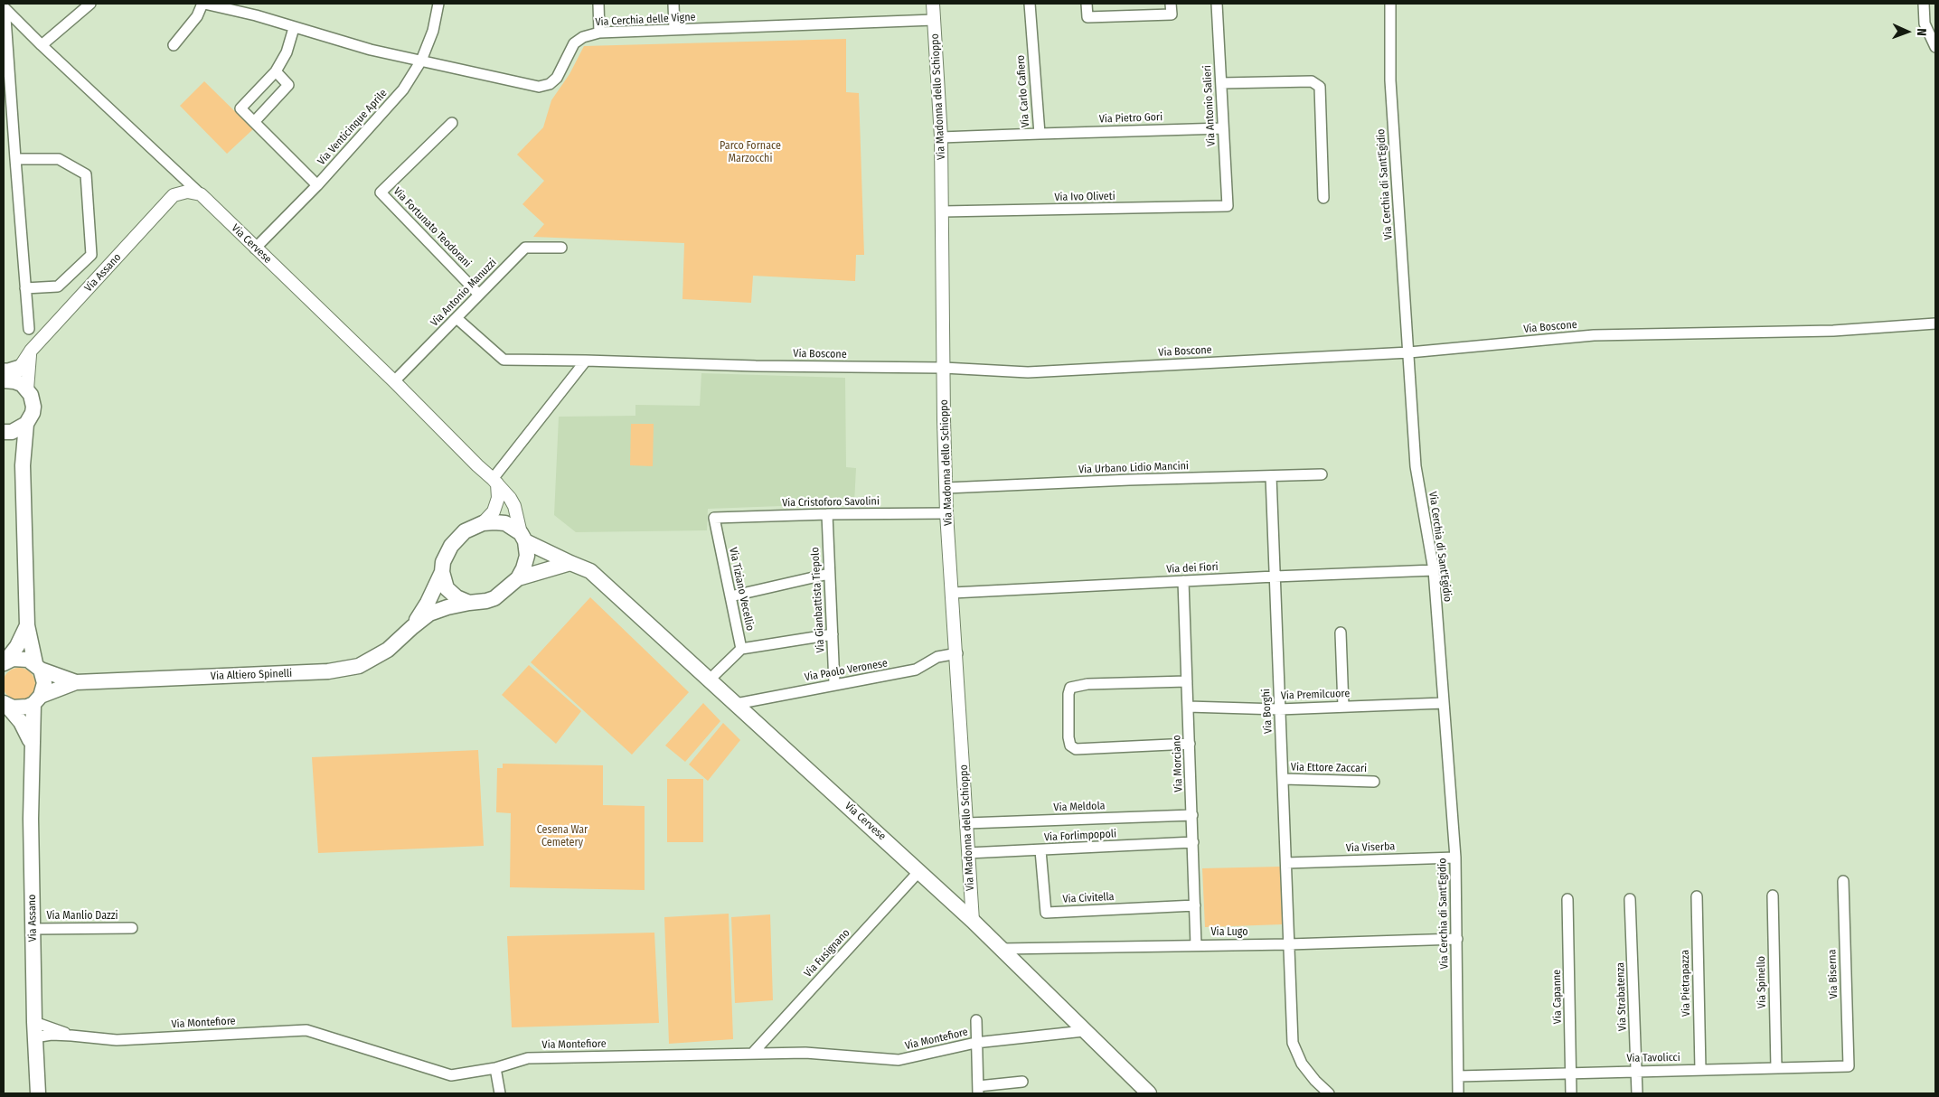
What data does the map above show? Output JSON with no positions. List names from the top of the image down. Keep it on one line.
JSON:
{"streets":{"main road":["Via Cervese","Via Assano","Via Altiero Spinelli"],"street":["Via Cerchia delle Vigne","Via Carlo Cafiero","Via Madonna dello Schioppo","Via Antonio Salieri","Via Pietro Gori","Via Venticinque Aprile","Via Cerchia di Sant'Egidio","Via Ivo Oliveti","Via Fortunato Teodorani","Via Antonio Manuzzi","Via Boscone","Via Urbano Lidio Mancini","Via Cristoforo Savolini","Via dei Fiori","Via Tiziano Vecellio","Via Gianbattista Tiepolo","Via Paolo Veronese","Via Premilcuore","Via Borghi","Via Morciano","Via Ettore Zaccari","Via Meldola","Via Forlimpopoli","Via Viserba","Via Civitella","Via Manlio Dazzi","Via Lugo","Via Fusignano","Via Biserna","Via Spinello","Via Pietrapazza","Via Capanne","Via Strabatenza","Via Montefiore","Via Tavolicci"]},"crossings":[["Via Cerchia delle Vigne","Via Madonna dello Schioppo"],["Via Cerchia delle Vigne","Via Venticinque Aprile"],["Via Carlo Cafiero","Via Madonna dello Schioppo"],["Via Carlo Cafiero","Via Pietro Gori"],["Via Madonna dello Schioppo","Via Ivo Oliveti"],["Via Madonna dello Schioppo","Via Cervese"],["Via Madonna dello Schioppo","Via Boscone"],["Via Madonna dello Schioppo","Via Urbano Lidio Mancini"],["Via Madonna dello Schioppo","Via Cristoforo Savolini"],["Via Madonna dello Schioppo","Via dei Fiori"],["Via Madonna dello Schioppo","Via Paolo Veronese"],["Via Madonna dello Schioppo","Via Meldola"],["Via Madonna dello Schioppo","Via Forlimpopoli"],["Via Antonio Salieri","Via Pietro Gori"],["Via Antonio Salieri","Via Ivo Oliveti"],["Via Venticinque Aprile","Via Cervese"],["Via Cerchia di Sant'Egidio","Via Boscone"],["Via Cerchia di Sant'Egidio","Via dei Fiori"],["Via Cerchia di Sant'Egidio","Via Premilcuore"],["Via Cerchia di Sant'Egidio","Via Viserba"],["Via Cerchia di Sant'Egidio","Via Lugo"],["Via Cerchia di Sant'Egidio","Via Tavolicci"],["Via Fortunato Teodorani","Via Antonio Manuzzi"],["Via Cervese","Via Assano"],["Via Cervese","Via Antonio Manuzzi"],["Via Cervese","Via Tiziano Vecellio"],["Via Cervese","Via Paolo Veronese"],["Via Cervese","Via Altiero Spinelli"],["Via Cervese","Via Lugo"],["Via Cervese","Via Fusignano"],["Via Cervese","Via Montefiore"],["Via Assano","Via Altiero Spinelli"],["Via Assano","Via Manlio Dazzi"],["Via Assano","Via Montefiore"],["Via Antonio Manuzzi","Via Boscone"],["Via Urbano Lidio Mancini","Via Borghi"],["Via Cristoforo Savolini","Via Tiziano Vecellio"],["Via Cristoforo Savolini","Via Gianbattista Tiepolo"],["Via dei Fiori","Via Borghi"],["Via dei Fiori","Via Morciano"],["Via Gianbattista Tiepolo","Via Paolo Veronese"],["Via Premilcuore","Via Borghi"],["Via Premilcuore","Via Morciano"],["Via Borghi","Via Ettore Zaccari"],["Via Borghi","Via Viserba"],["Via Borghi","Via Lugo"],["Via Morciano","Via Meldola"],["Via Morciano","Via Forlimpopoli"],["Via Morciano","Via Civitella"],["Via Morciano","Via Lugo"],["Via Forlimpopoli","Via Civitella"],["Via Fusignano","Via Montefiore"],["Via Biserna","Via Tavolicci"],["Via Spinello","Via Tavolicci"],["Via Pietrapazza","Via Tavolicci"],["Via Capanne","Via Tavolicci"],["Via Strabatenza","Via Tavolicci"]],"parks":["Parco Fornace Marzocchi","Cesena War Cemetery"],"north":"right"}
